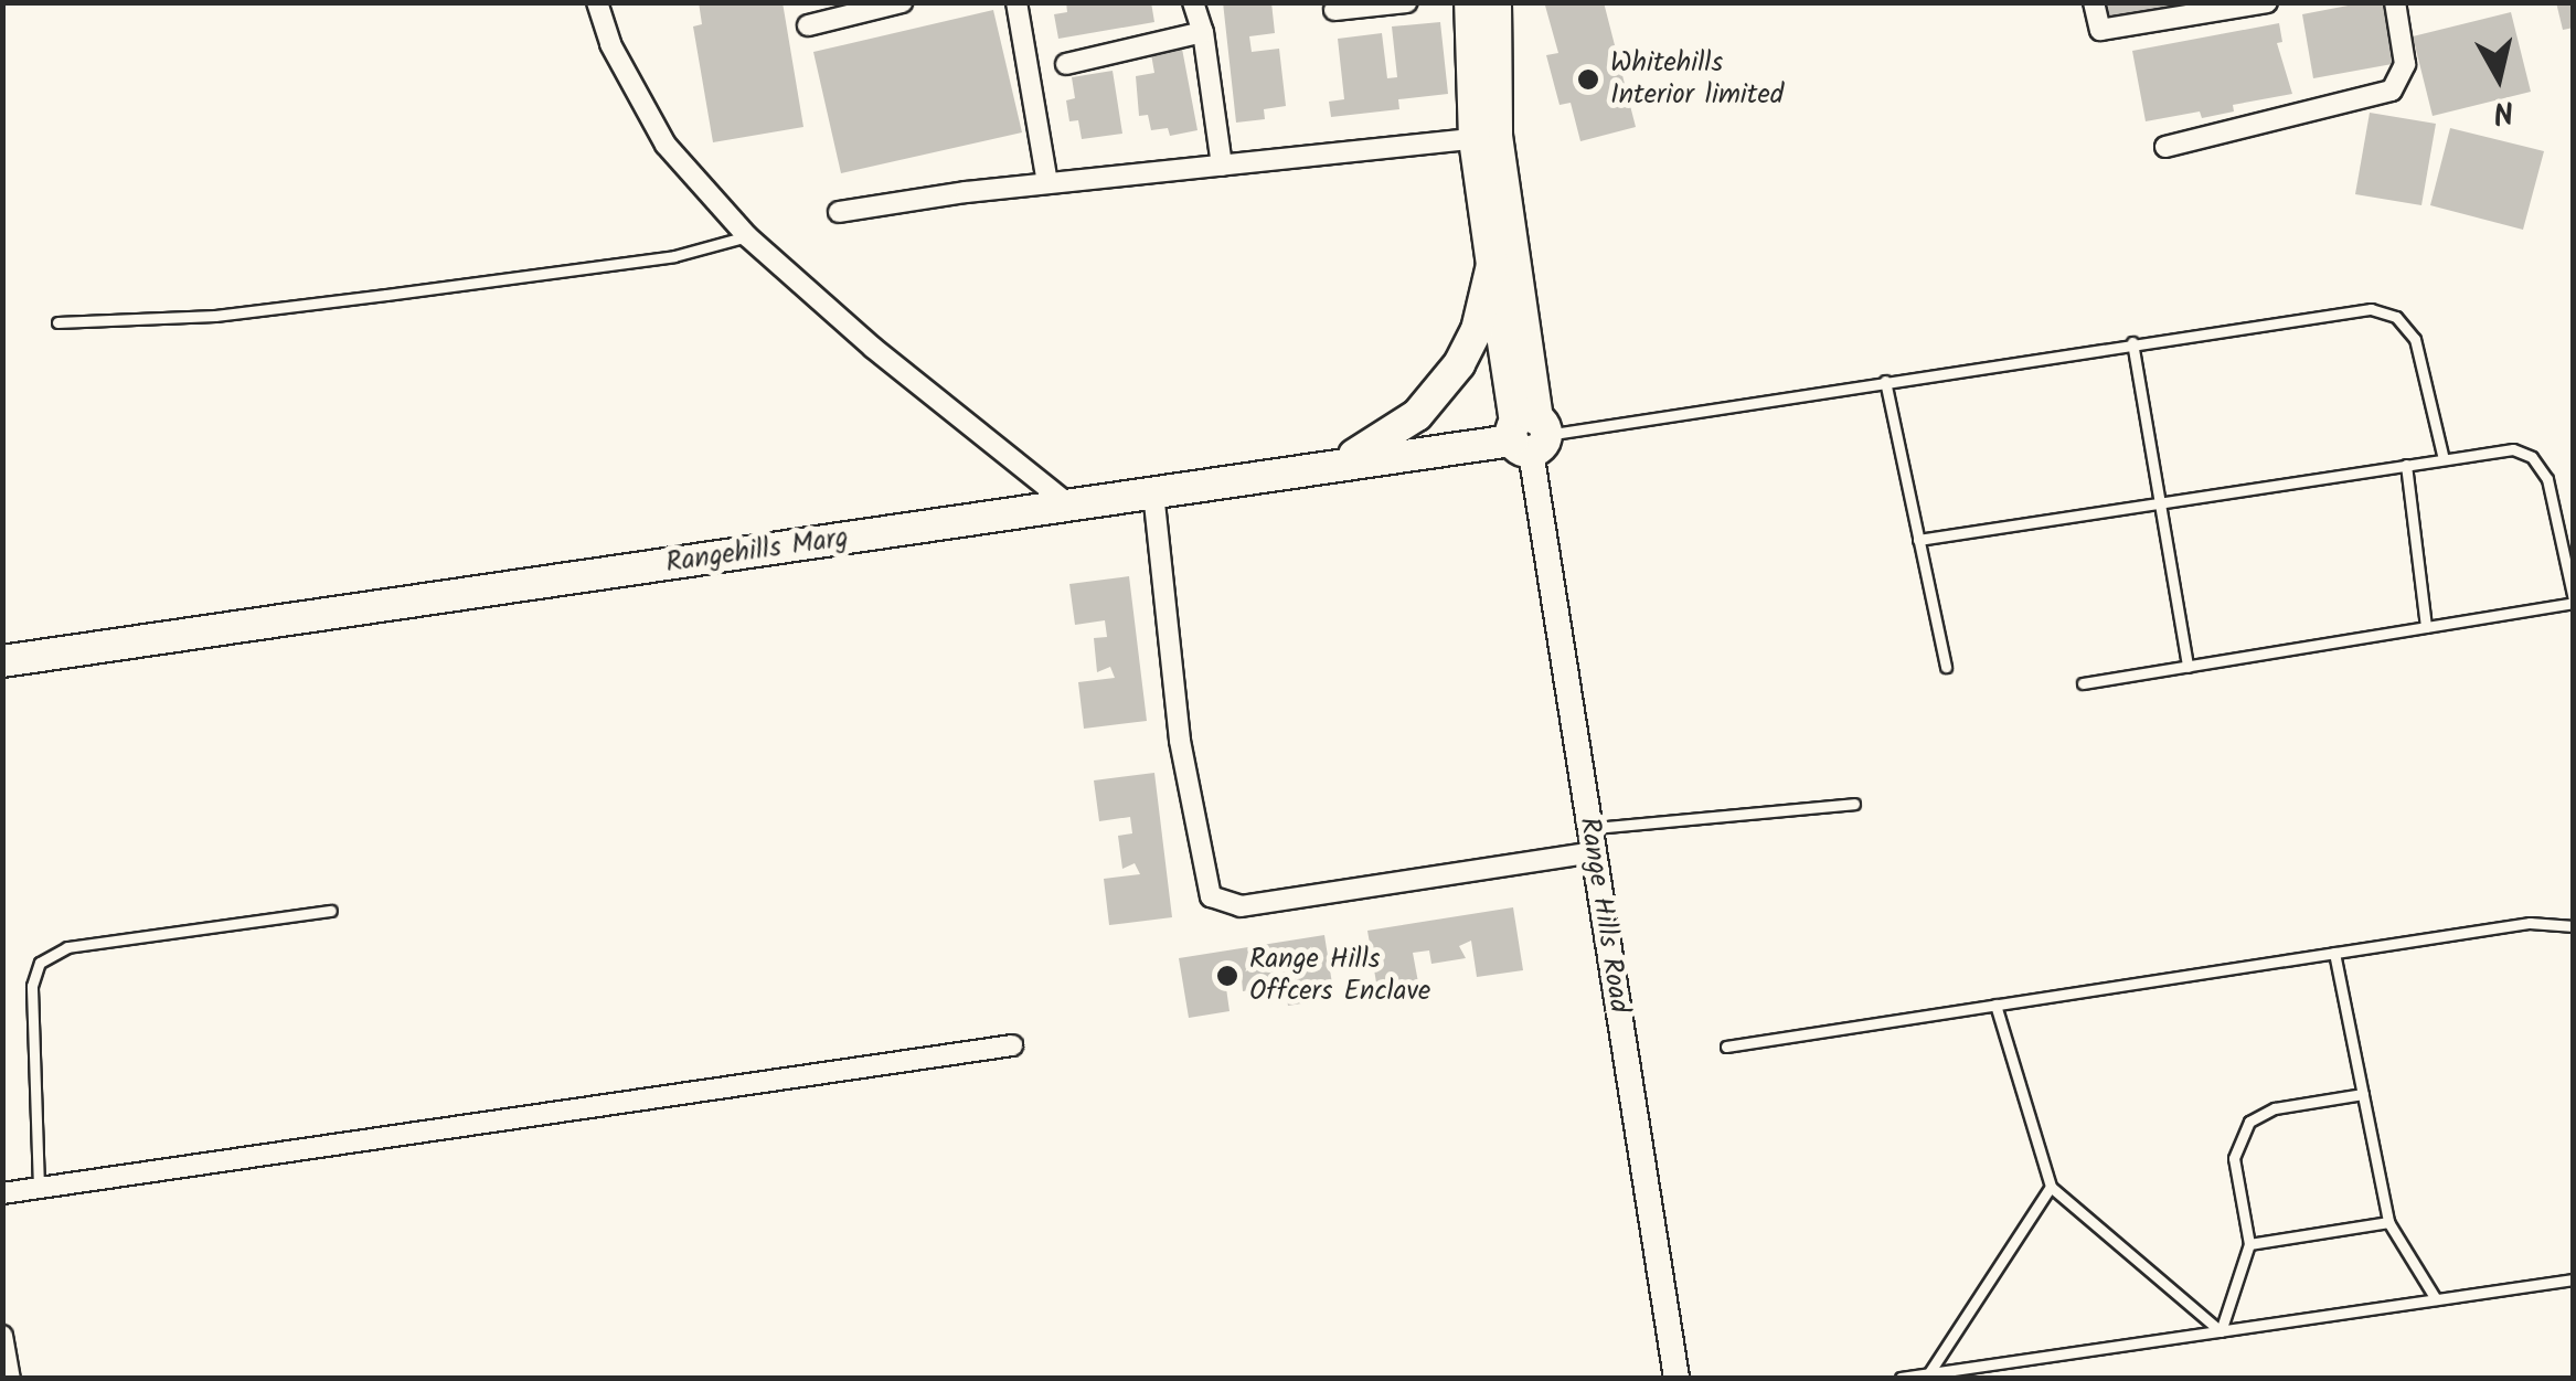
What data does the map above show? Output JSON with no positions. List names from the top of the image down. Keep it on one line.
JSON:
{"streets":{"main road":["Rangehills Marg","Range Hills Road"]},"crossings":[["Rangehills Marg","Range Hills Road"]],"places":["Whitehills Interior limited","Range Hills Offcers Enclave"],"north":"bottom"}
